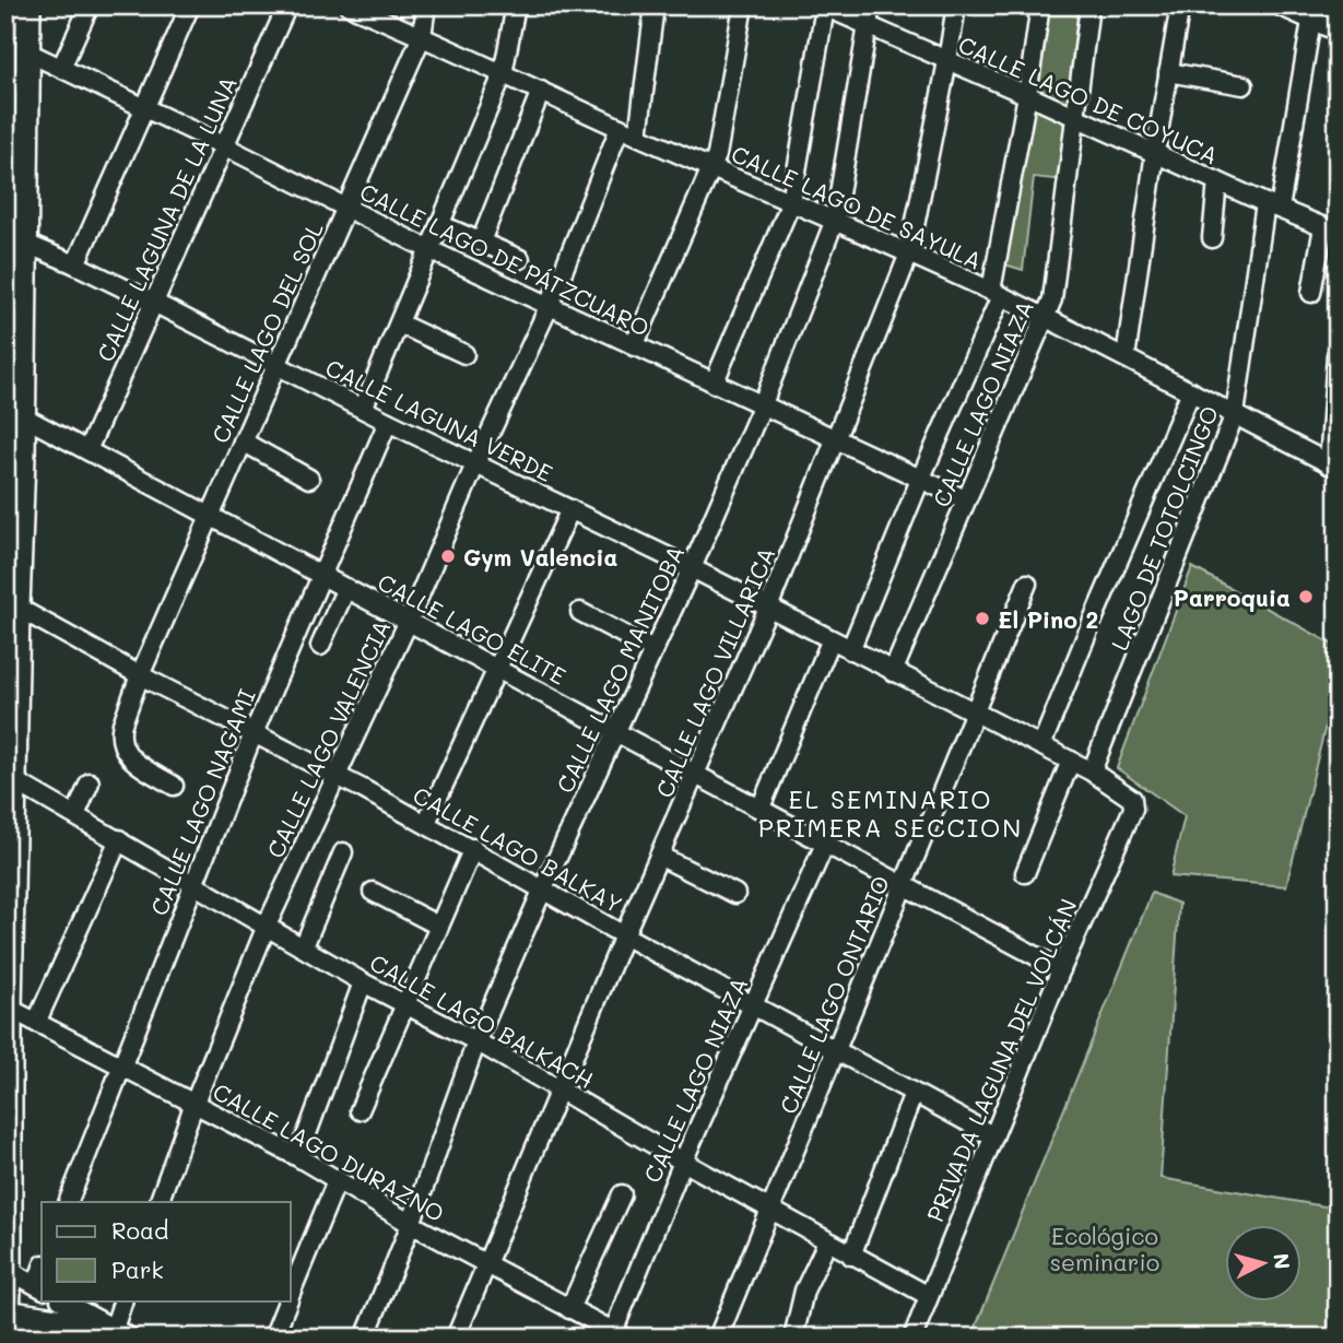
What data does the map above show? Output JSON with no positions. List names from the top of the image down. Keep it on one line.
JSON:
{"streets":{"street":["CALLE LAGO DE COYUCA","CALLE LAGO DE SAYULA","CALLE LAGUNA DE LA LUNA","CALLE LAGO DE PÁTZCUARO","CALLE LAGO DEL SOL","CALLE LAGO NIAZA","CALLE LAGUNA VERDE","LAGO DE TOTOLCINGO","CALLE LAGO ELITE","CALLE LAGO MANITOBA","CALLE LAGO VILLARICA","CALLE LAGO VALENCIA","CALLE LAGO NAGAMI","CALLE LAGO BALKAY","CALLE LAGO ONTARIO","CALLE LAGO BALKACH","PRIVADA LAGUNA DEL VOLCÁN","CALLE LAGO DURAZNO"]},"crossings":[["CALLE LAGO DE COYUCA","CALLE LAGO NIAZA"],["CALLE LAGO DE COYUCA","LAGO DE TOTOLCINGO"],["CALLE LAGO DE COYUCA","CALLE LAGO MANITOBA"],["CALLE LAGO DE COYUCA","CALLE LAGO VILLARICA"],["CALLE LAGO DE SAYULA","CALLE LAGO DEL SOL"],["CALLE LAGO DE SAYULA","CALLE LAGO NIAZA"],["CALLE LAGO DE SAYULA","LAGO DE TOTOLCINGO"],["CALLE LAGO DE SAYULA","CALLE LAGO MANITOBA"],["CALLE LAGO DE SAYULA","CALLE LAGO VILLARICA"],["CALLE LAGO DE SAYULA","CALLE LAGO VALENCIA"],["CALLE LAGUNA DE LA LUNA","CALLE LAGO DE PÁTZCUARO"],["CALLE LAGUNA DE LA LUNA","CALLE LAGUNA VERDE"],["CALLE LAGUNA DE LA LUNA","CALLE LAGO ELITE"],["CALLE LAGO DE PÁTZCUARO","CALLE LAGO DEL SOL"],["CALLE LAGO DE PÁTZCUARO","CALLE LAGO NIAZA"],["CALLE LAGO DE PÁTZCUARO","CALLE LAGO MANITOBA"],["CALLE LAGO DE PÁTZCUARO","CALLE LAGO VILLARICA"],["CALLE LAGO DE PÁTZCUARO","CALLE LAGO VALENCIA"],["CALLE LAGO DEL SOL","CALLE LAGUNA VERDE"],["CALLE LAGO DEL SOL","CALLE LAGO ELITE"],["CALLE LAGO DEL SOL","CALLE LAGO BALKAY"],["CALLE LAGO NIAZA","CALLE LAGUNA VERDE"],["CALLE LAGO NIAZA","CALLE LAGO ELITE"],["CALLE LAGO NIAZA","CALLE LAGO BALKAY"],["CALLE LAGO NIAZA","CALLE LAGO BALKACH"],["CALLE LAGO NIAZA","CALLE LAGO DURAZNO"],["CALLE LAGUNA VERDE","LAGO DE TOTOLCINGO"],["CALLE LAGUNA VERDE","CALLE LAGO MANITOBA"],["CALLE LAGUNA VERDE","CALLE LAGO VILLARICA"],["CALLE LAGUNA VERDE","CALLE LAGO VALENCIA"],["CALLE LAGUNA VERDE","CALLE LAGO NAGAMI"],["CALLE LAGUNA VERDE","CALLE LAGO ONTARIO"],["CALLE LAGUNA VERDE","PRIVADA LAGUNA DEL VOLCÁN"],["CALLE LAGO ELITE","CALLE LAGO MANITOBA"],["CALLE LAGO ELITE","CALLE LAGO VILLARICA"],["CALLE LAGO ELITE","CALLE LAGO VALENCIA"],["CALLE LAGO ELITE","CALLE LAGO NAGAMI"],["CALLE LAGO ELITE","CALLE LAGO ONTARIO"],["CALLE LAGO ELITE","PRIVADA LAGUNA DEL VOLCÁN"],["CALLE LAGO MANITOBA","CALLE LAGO BALKAY"],["CALLE LAGO MANITOBA","CALLE LAGO BALKACH"],["CALLE LAGO MANITOBA","CALLE LAGO DURAZNO"],["CALLE LAGO VILLARICA","CALLE LAGO BALKAY"],["CALLE LAGO VILLARICA","CALLE LAGO BALKACH"],["CALLE LAGO VILLARICA","CALLE LAGO DURAZNO"],["CALLE LAGO VALENCIA","CALLE LAGO BALKAY"],["CALLE LAGO VALENCIA","CALLE LAGO BALKACH"],["CALLE LAGO VALENCIA","CALLE LAGO DURAZNO"],["CALLE LAGO NAGAMI","CALLE LAGO BALKAY"],["CALLE LAGO NAGAMI","CALLE LAGO BALKACH"],["CALLE LAGO NAGAMI","CALLE LAGO DURAZNO"],["CALLE LAGO BALKAY","CALLE LAGO ONTARIO"],["CALLE LAGO BALKAY","PRIVADA LAGUNA DEL VOLCÁN"],["CALLE LAGO ONTARIO","CALLE LAGO BALKACH"],["CALLE LAGO BALKACH","PRIVADA LAGUNA DEL VOLCÁN"]],"districts":["EL SEMINARIO PRIMERA SECCION"],"parks":["Ecológico seminario"],"places":["Gym Valencia","Parroquia","El Pino 2"],"legend":["Road","Park"],"north":"right"}
